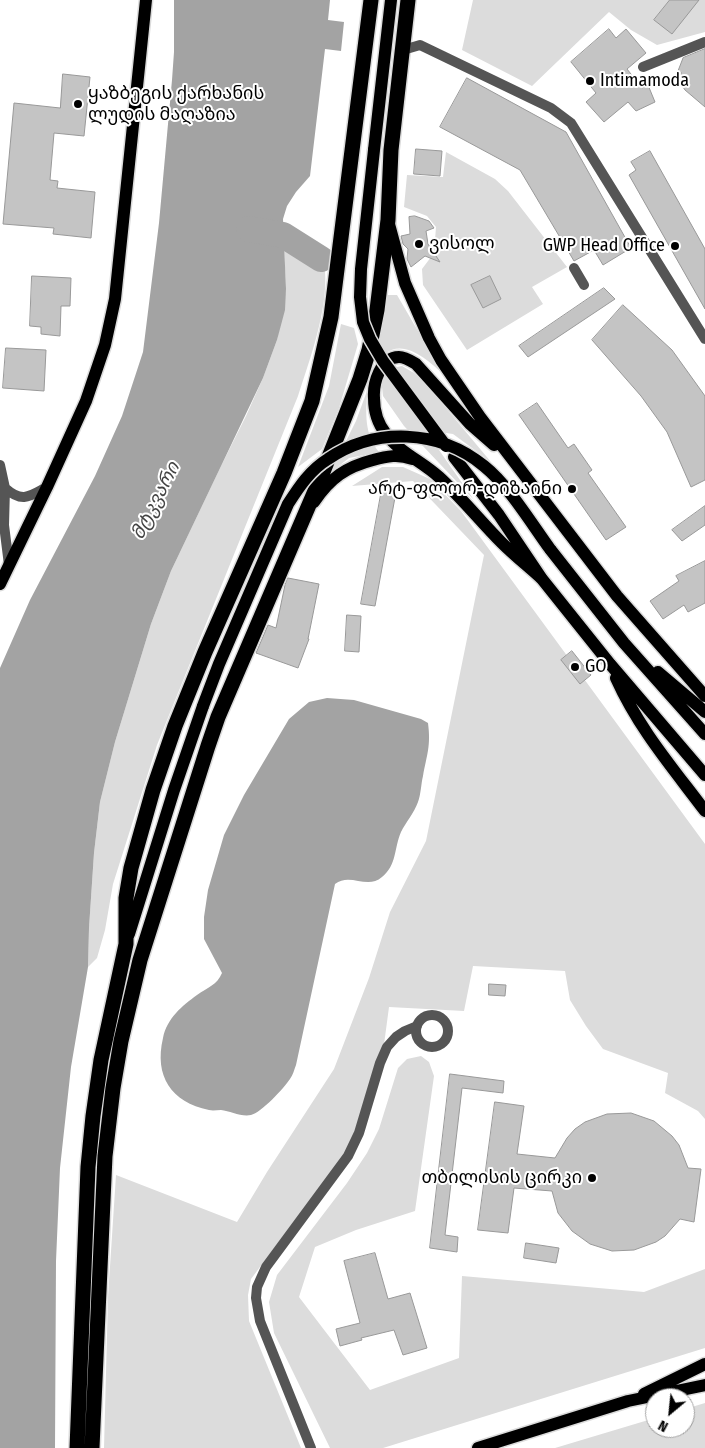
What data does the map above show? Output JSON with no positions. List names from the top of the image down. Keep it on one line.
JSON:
{"water":["მტკვარი"],"places":["Intimamoda","ყაზბეგის ქარხანის ლუდის მაღაზია","ვისოლ","GWP Head Office","არტ-ფლორ-დიზაინი","GO","თბილისის ცირკი"],"north":"bottom left"}
